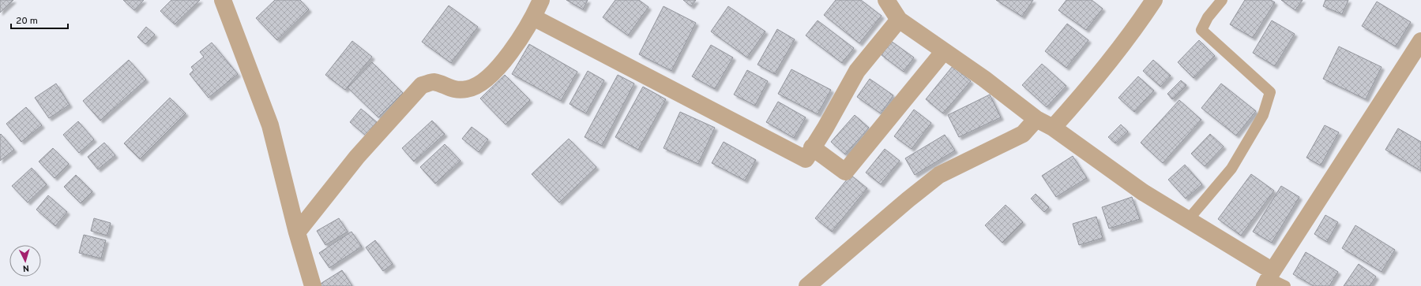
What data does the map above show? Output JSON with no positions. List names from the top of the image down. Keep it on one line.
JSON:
{"scale_bar":"20 m","north":"bottom"}
